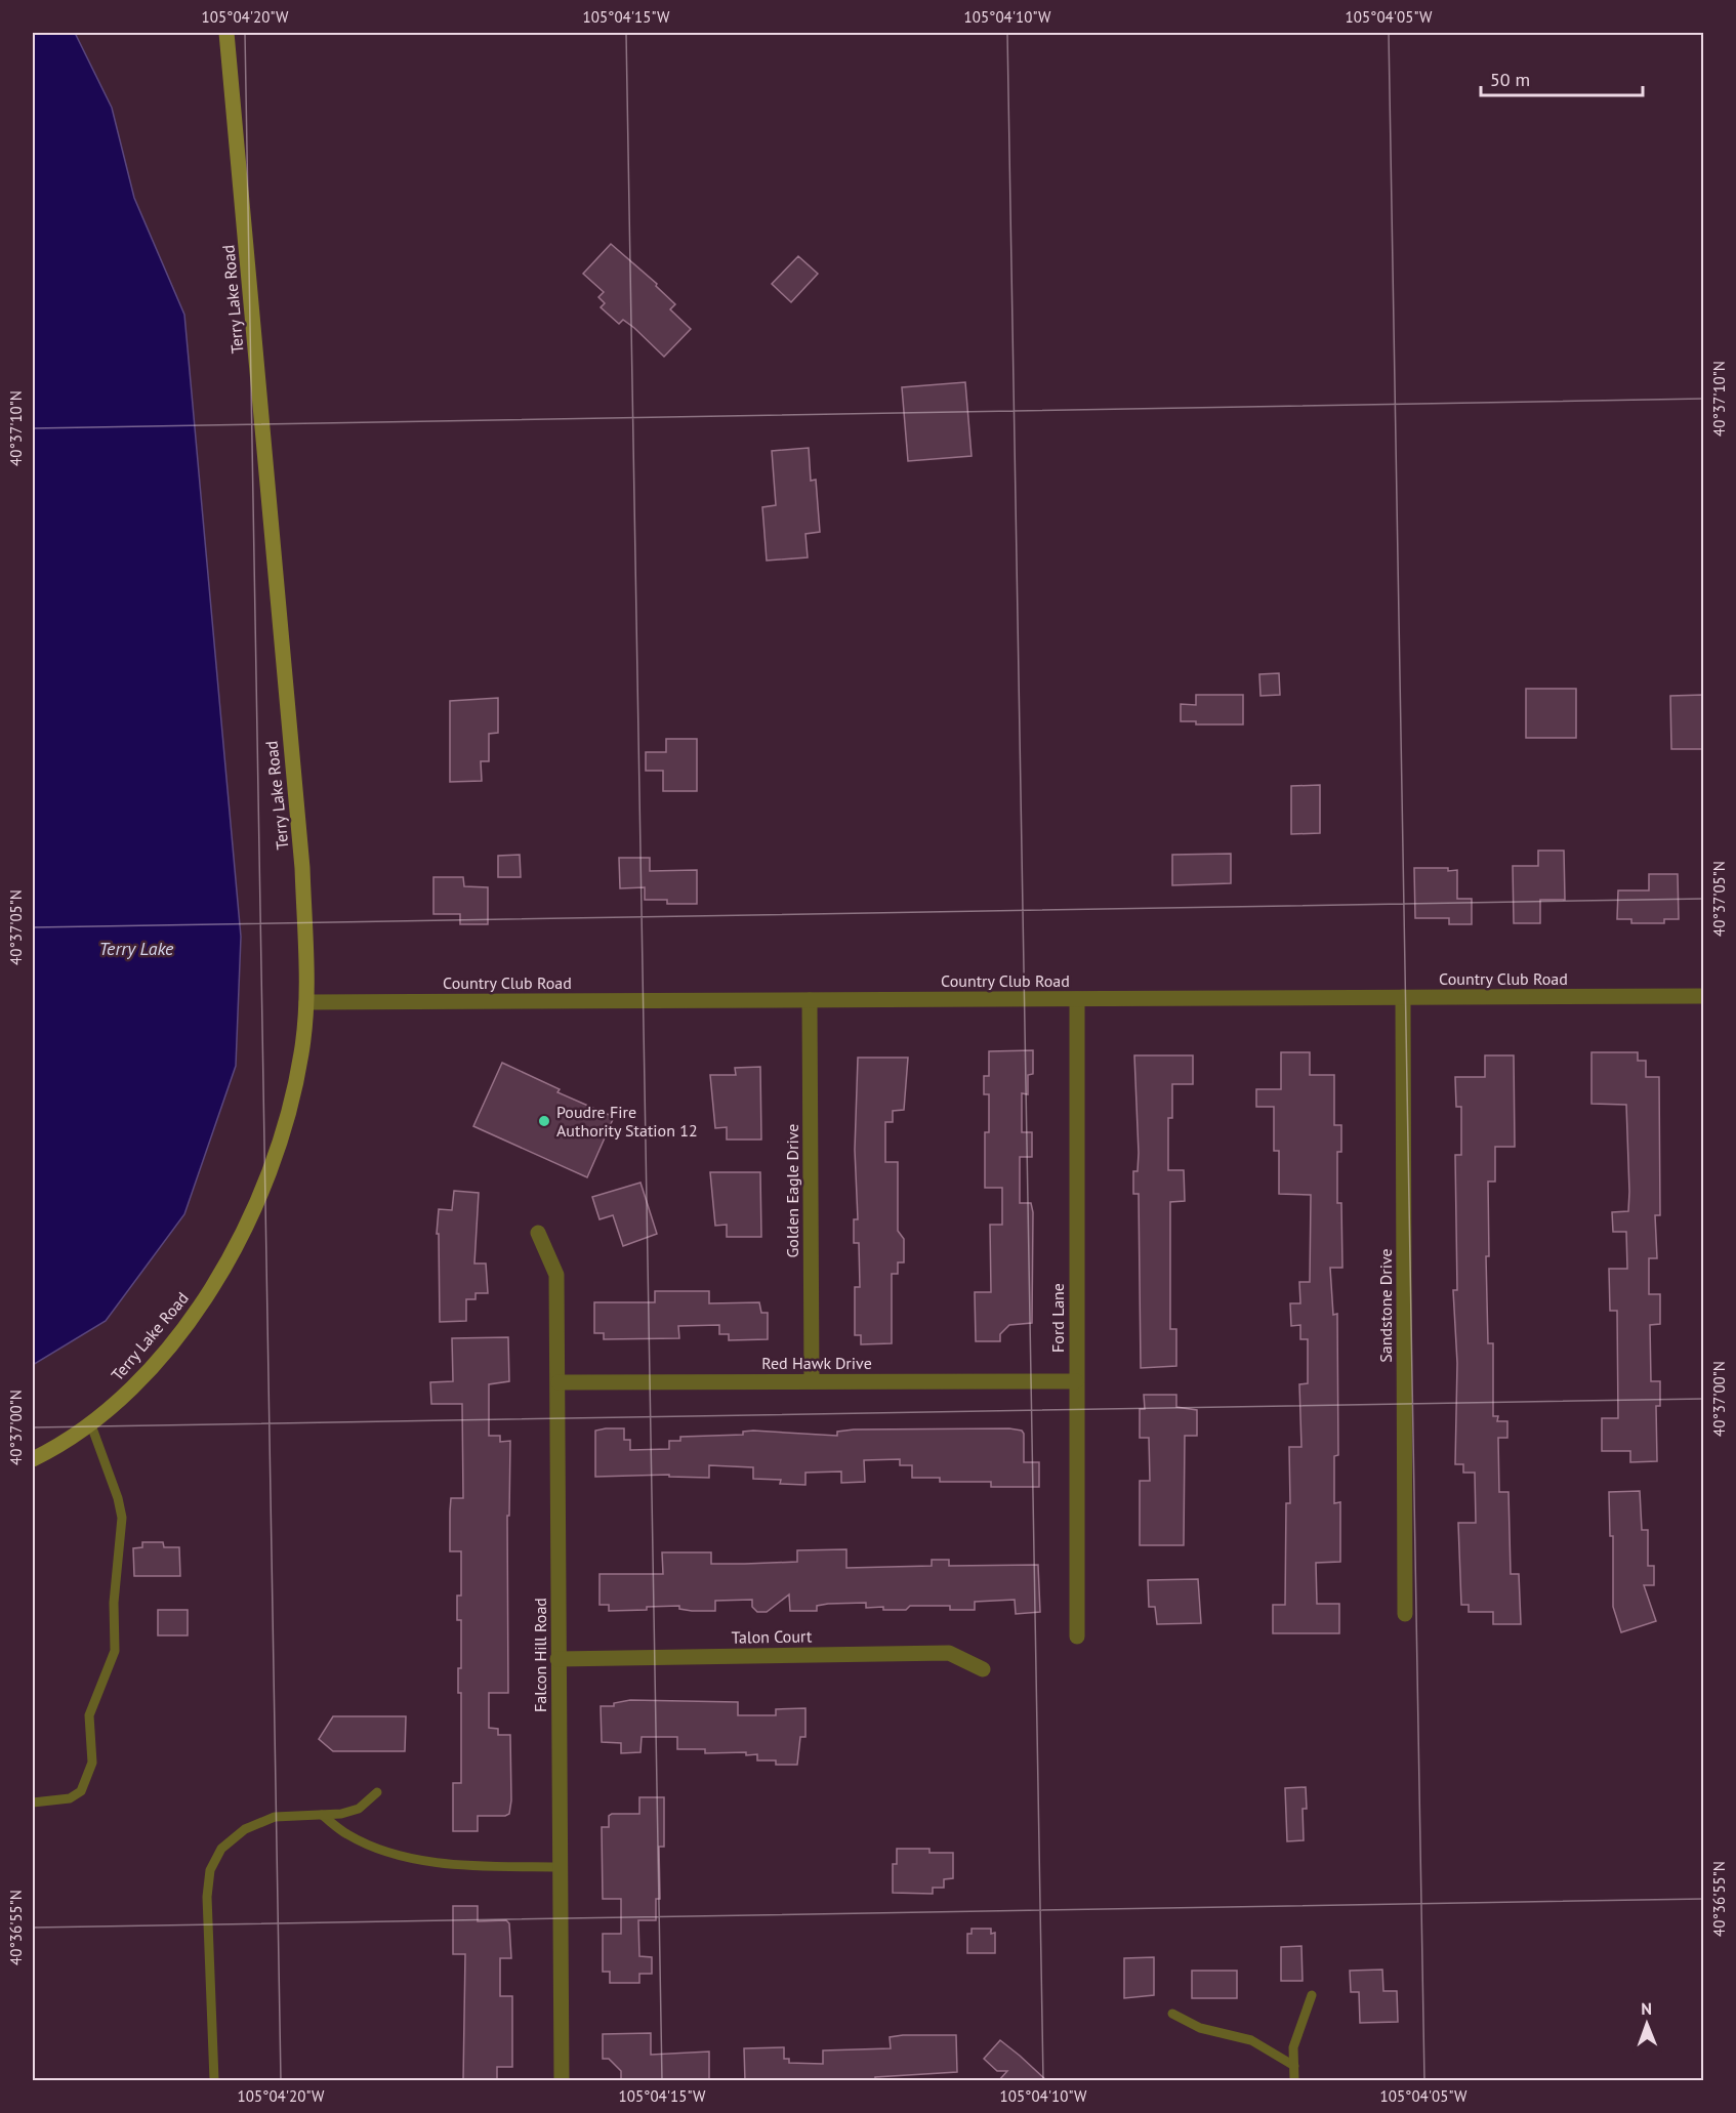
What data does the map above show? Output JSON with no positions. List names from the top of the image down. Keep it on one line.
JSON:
{"streets":{"main road":["Terry Lake Road"],"street":["Country Club Road","Golden Eagle Drive","Sandstone Drive","Ford Lane","Red Hawk Drive","Talon Court","Falcon Hill Road"]},"crossings":[["Terry Lake Road","Country Club Road"],["Country Club Road","Golden Eagle Drive"],["Country Club Road","Sandstone Drive"],["Country Club Road","Ford Lane"],["Golden Eagle Drive","Red Hawk Drive"],["Ford Lane","Red Hawk Drive"],["Red Hawk Drive","Falcon Hill Road"],["Talon Court","Falcon Hill Road"]],"water":["Terry Lake"],"places":["Poudre Fire Authority Station 12"],"scale_bar":"50 m","north":"top","coordinates":["105°04'20\"W","105°04'15\"W","105°04'10\"W","105°04'05\"W","40°37'10\"N","40°37'05\"N","40°37'00\"N","40°36'55\"N"]}
